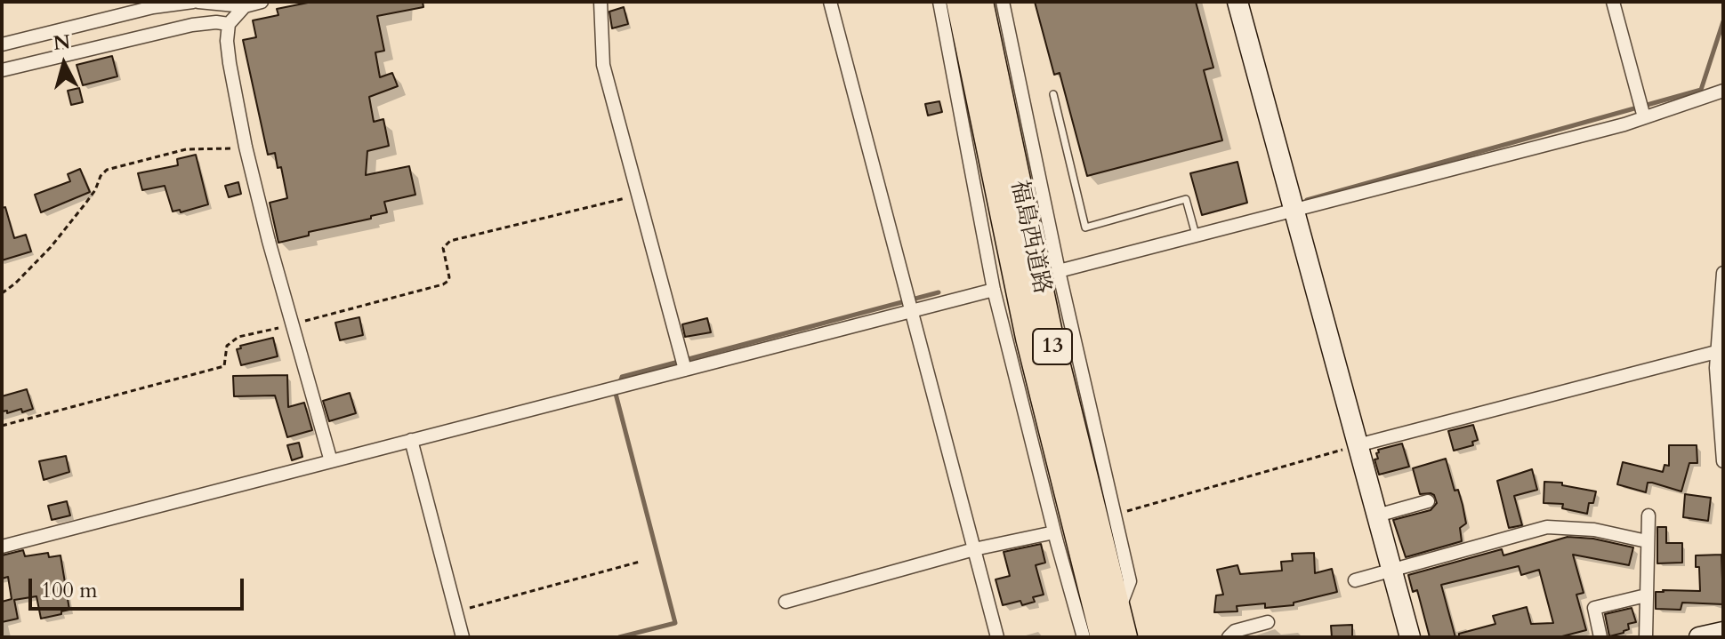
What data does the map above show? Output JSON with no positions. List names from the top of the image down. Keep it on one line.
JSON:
{"streets":{"highway":["福島西道路","13"]},"scale_bar":"100 m","north":"top"}
